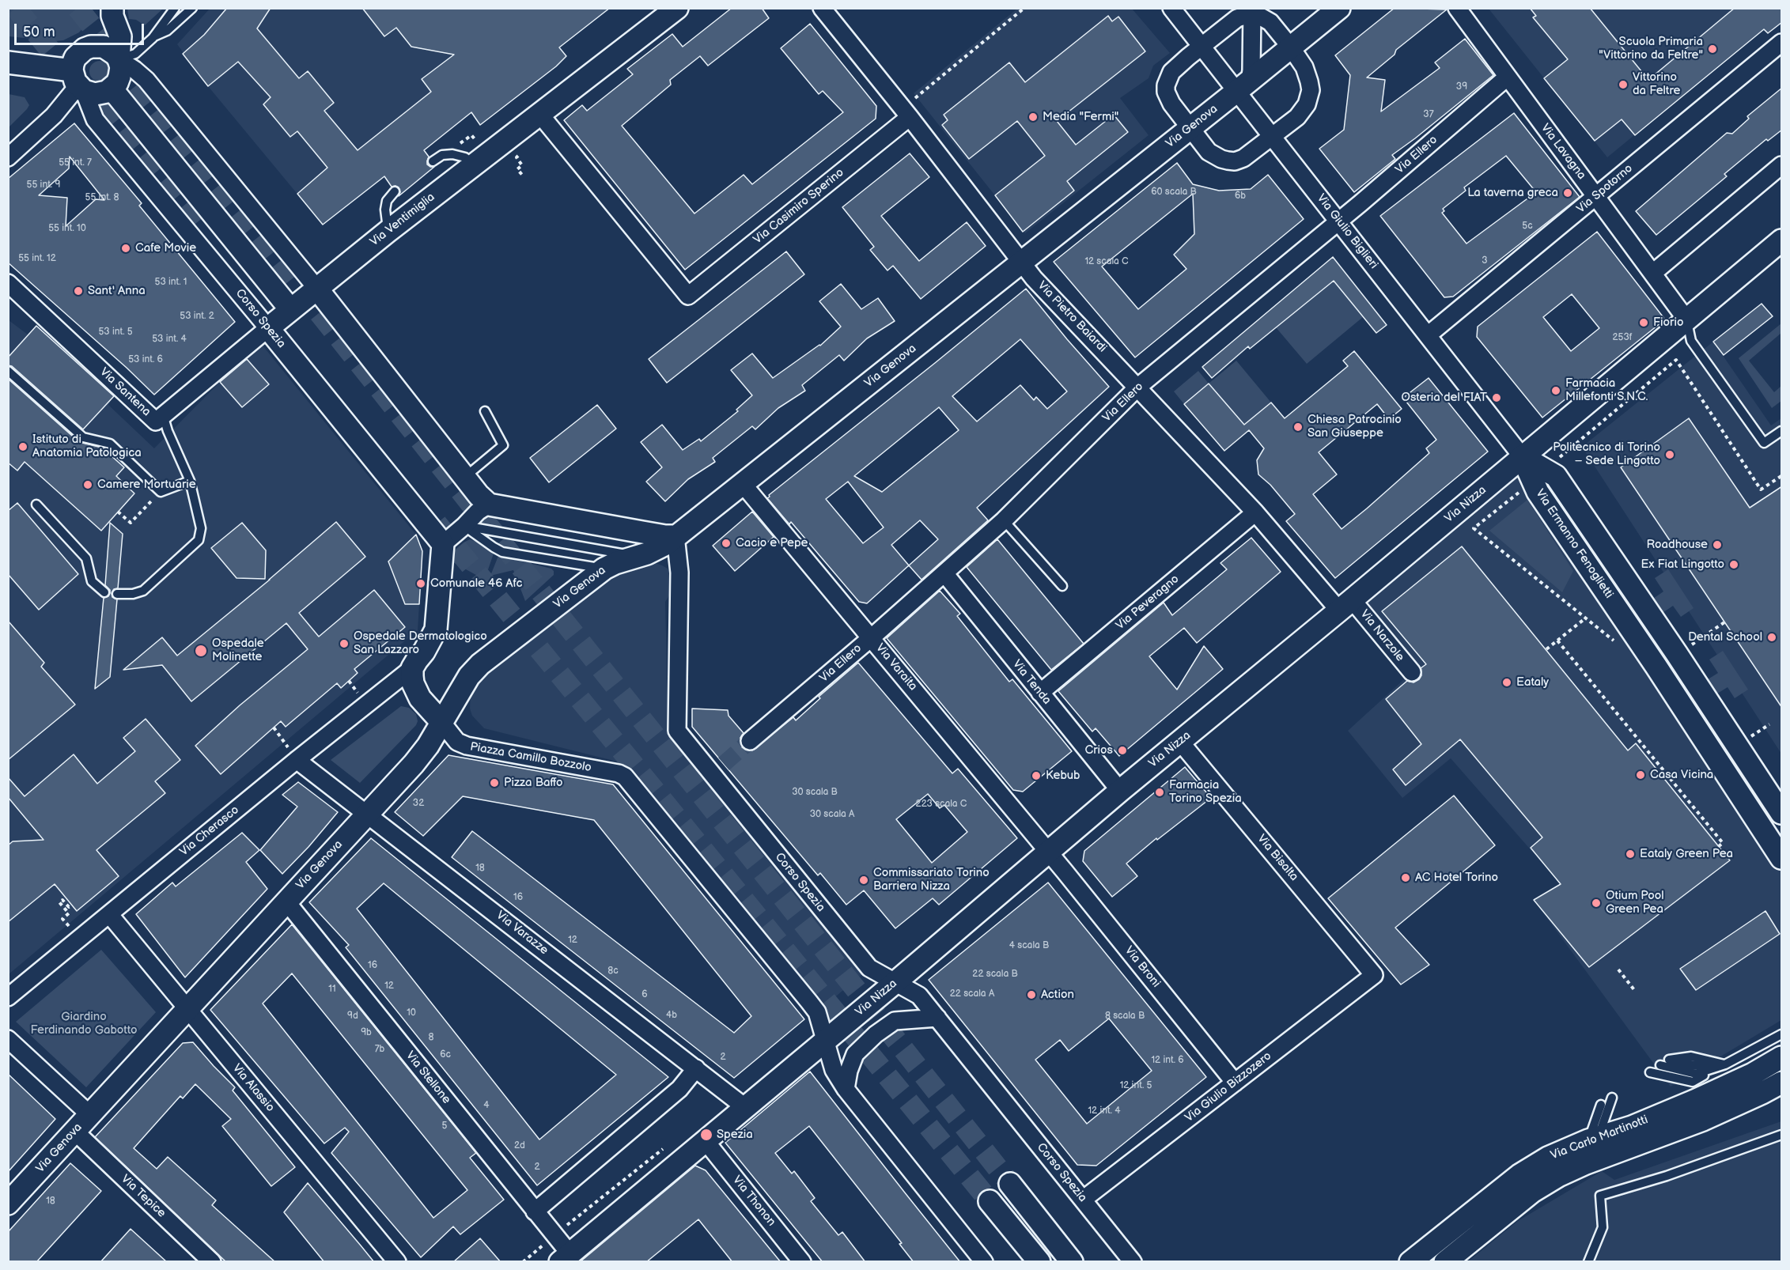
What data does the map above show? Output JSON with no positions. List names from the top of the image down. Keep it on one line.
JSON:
{"streets":{"street":["Via Genova","Via Lavagna","Via Ellero","Via Spotorno","Via Casimiro Sperino","Via Ventimiglia","Via Giulio Biglieri","Via Pietro Baiardi","Corso Spezia","Via Santena","Via Nizza","Via Ermanno Fenoglietti","Via Peveragno","Via Narzole","Via Varaita","Via Tenda","Piazza Camillo Bozzolo","Via Cherasco","Via Bisalta","Via Varazze","Via Broni","Via Stellone","Via Giulio Bizzozero","Via Alassio","Via Carlo Martinotti","Via Tepice","Via Thonon"]},"crossings":[["Via Genova","Via Giulio Biglieri"],["Via Genova","Via Pietro Baiardi"],["Via Genova","Corso Spezia"],["Via Genova","Via Varaita"],["Via Genova","Piazza Camillo Bozzolo"],["Via Genova","Via Varazze"],["Via Genova","Via Stellone"],["Via Genova","Via Alassio"],["Via Genova","Via Tepice"],["Via Lavagna","Via Ellero"],["Via Lavagna","Via Spotorno"],["Via Lavagna","Via Nizza"],["Via Ellero","Via Giulio Biglieri"],["Via Ellero","Via Pietro Baiardi"],["Via Ellero","Via Varaita"],["Via Ellero","Via Tenda"],["Via Spotorno","Via Giulio Biglieri"],["Via Casimiro Sperino","Via Ventimiglia"],["Via Casimiro Sperino","Via Pietro Baiardi"],["Via Ventimiglia","Corso Spezia"],["Via Ventimiglia","Via Santena"],["Via Giulio Biglieri","Via Nizza"],["Via Giulio Biglieri","Via Ermanno Fenoglietti"],["Via Pietro Baiardi","Via Nizza"],["Via Pietro Baiardi","Via Peveragno"],["Via Pietro Baiardi","Via Narzole"],["Corso Spezia","Via Santena"],["Corso Spezia","Via Nizza"],["Corso Spezia","Via Giulio Bizzozero"],["Via Nizza","Via Ermanno Fenoglietti"],["Via Nizza","Via Narzole"],["Via Nizza","Via Varaita"],["Via Nizza","Via Tenda"],["Via Nizza","Piazza Camillo Bozzolo"],["Via Nizza","Via Bisalta"],["Via Nizza","Via Varazze"],["Via Nizza","Via Broni"],["Via Nizza","Via Stellone"],["Via Nizza","Via Thonon"],["Via Peveragno","Via Tenda"],["Via Varaita","Via Broni"],["Piazza Camillo Bozzolo","Via Cherasco"],["Via Cherasco","Via Varazze"],["Via Cherasco","Via Alassio"],["Via Bisalta","Via Giulio Bizzozero"],["Via Broni","Via Giulio Bizzozero"]],"parks":["Giardino Ferdinando Gabotto"],"places":["Scuola Primaria \"Vittorino da Feltre\"","Vittorino da Feltre","Media \"Fermi\"","La taverna greca","Cafe Movie","Sant' Anna","Fiorio","Farmacia Millefonti S.N.C.","Osteria del FIAT","Chiesa Patrocinio San Giuseppe","Istituto di Anatomia Patologica","Politecnico di Torino – Sede Lingotto","Camere Mortuarie","Cacio e Pepe","Roadhouse","Ex Fiat Lingotto","Comunale 46 Afc","Dental School","Ospedale Dermatologico San Lazzaro","Ospedale Molinette","Eataly","Crios","Casa Vicina","Kebub","Pizza Baffo","Farmacia Torino Spezia","Eataly Green Pea","AC Hotel Torino","Commissariato Torino Barriera Nizza","Otium Pool Green Pea","Action","Spezia"],"house_numbers":["39","37","55 int. 7","55 int. 9","60 scala B","6b","55 int. 8","5c","55 int. 10","55 int. 12","3","12 scala C","53 int. 1","53 int. 2","53 int. 5","253f","53 int. 4","53 int. 6","30 scala B","32","223 scala C","30 scala A","18","16","12","4 scala B","16","8c","22 scala B","12","11","22 scala A","6","10","4b","9d","8 scala B","9b","8","7b","6c","2","12 int. 6","12 int. 5","4","12 int. 4","5","2d","2","18"],"scale_bar":"50 m"}
